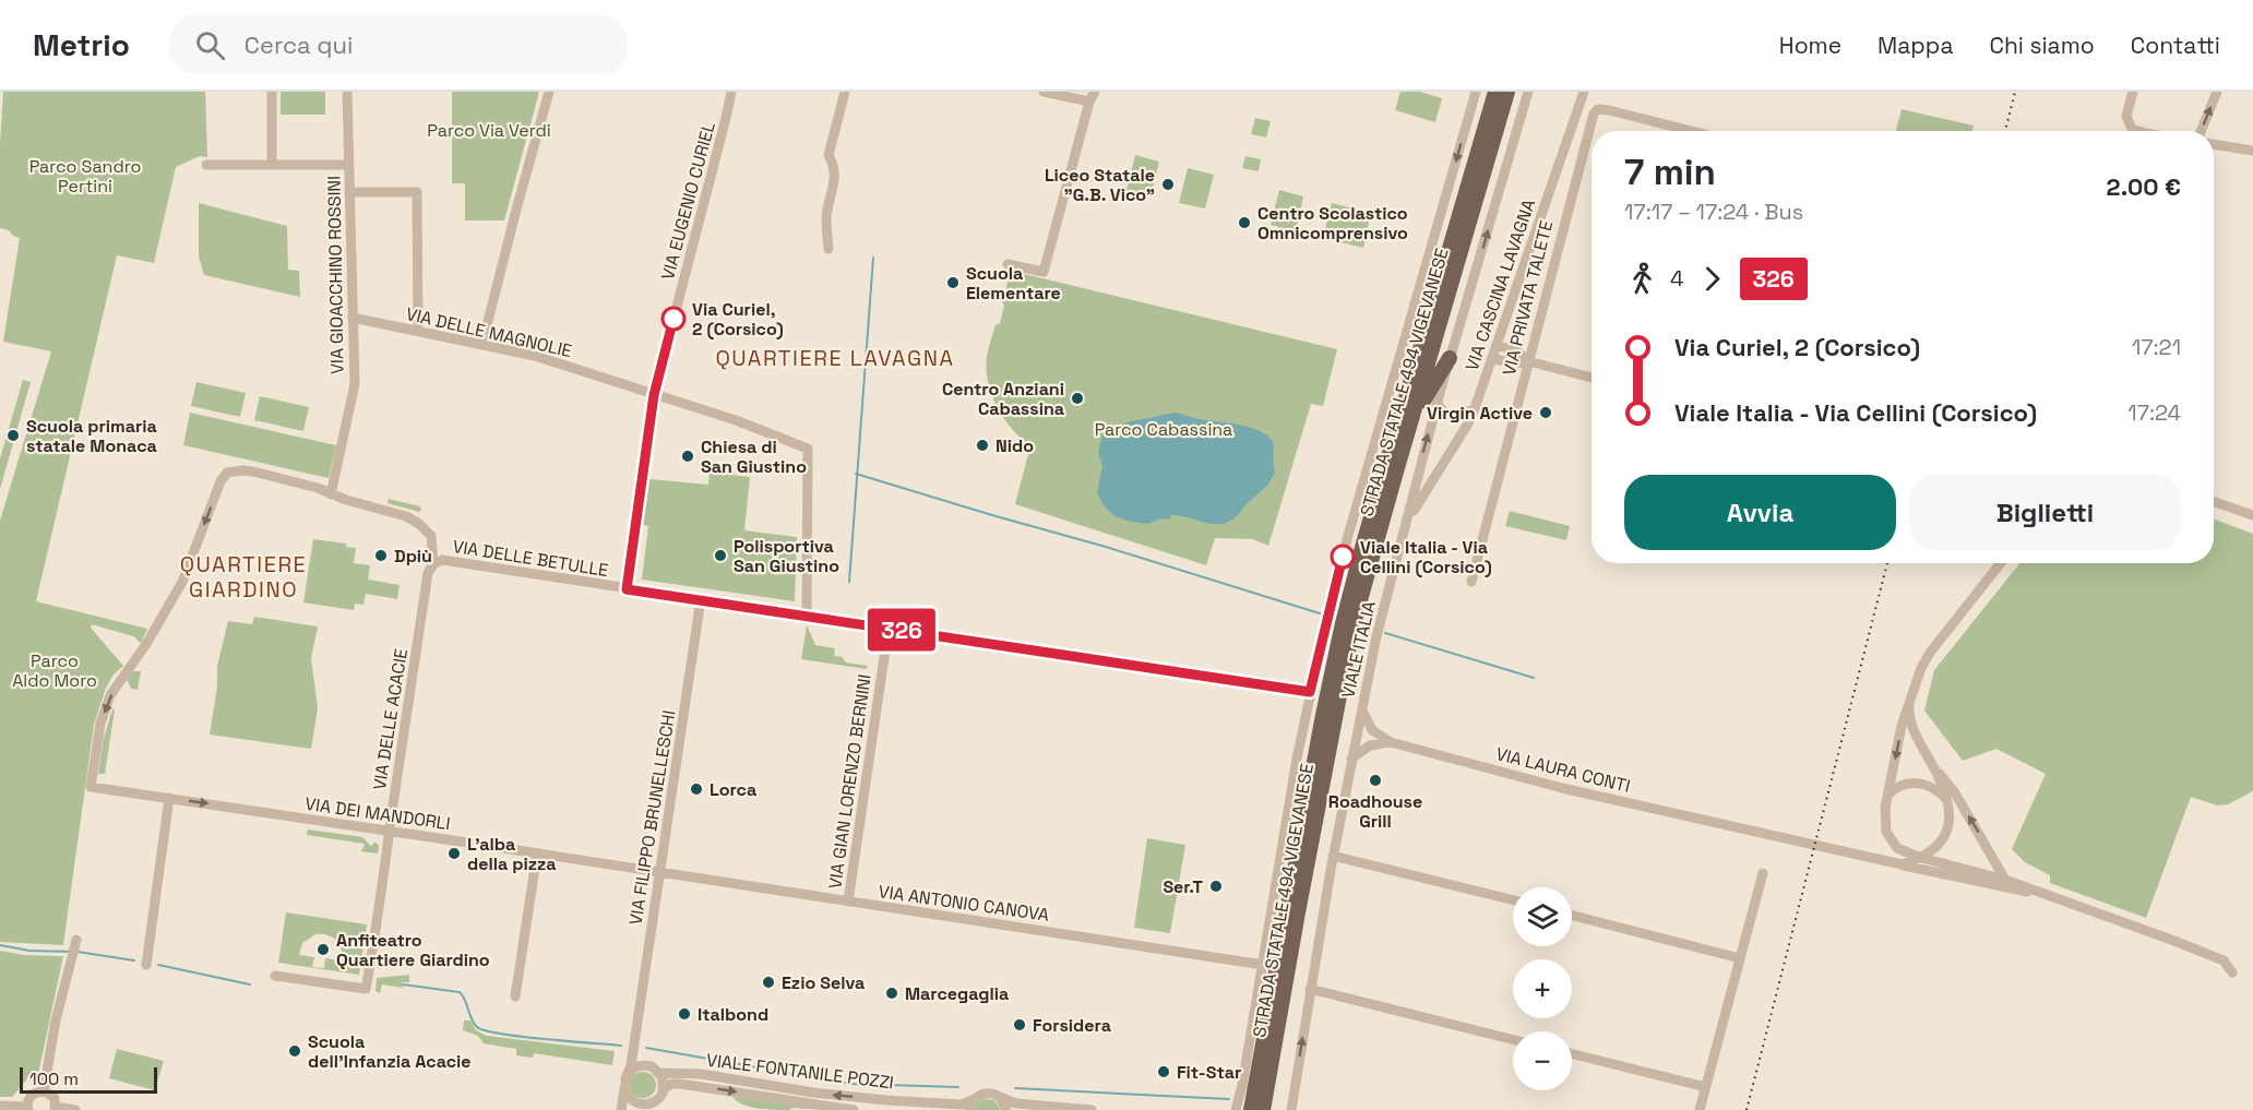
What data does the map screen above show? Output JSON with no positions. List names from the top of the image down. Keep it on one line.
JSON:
{"streets":{"main road":["STRADA STATALE 494 VIGEVANESE"],"street":["VIA EUGENIO CURIEL","VIA GIOACCHINO ROSSINI","VIA CASCINA LAVAGNA","VIA PRIVATA TALETE","VIA DELLE MAGNOLIE","VIA DELLE BETULLE","VIALE ITALIA","VIA DELLE ACACIE","VIA LAURA CONTI","VIA GIAN LORENZO BERNINI","VIA DEI MANDORLI","VIA FILIPPO BRUNELLESCHI","VIA ANTONIO CANOVA","VIALE FONTANILE POZZI"]},"crossings":[["VIA EUGENIO CURIEL","VIA DELLE MAGNOLIE"],["VIA EUGENIO CURIEL","VIA DELLE BETULLE"],["VIA GIOACCHINO ROSSINI","VIA DELLE MAGNOLIE"],["VIA GIOACCHINO ROSSINI","VIA DELLE ACACIE"],["VIA GIOACCHINO ROSSINI","VIA DEI MANDORLI"],["VIA CASCINA LAVAGNA","VIALE ITALIA"],["VIA DELLE MAGNOLIE","VIA DELLE BETULLE"],["STRADA STATALE 494 VIGEVANESE","VIALE ITALIA"],["VIA DELLE BETULLE","VIALE ITALIA"],["VIA DELLE BETULLE","VIA DELLE ACACIE"],["VIA DELLE BETULLE","VIA GIAN LORENZO BERNINI"],["VIA DELLE BETULLE","VIA FILIPPO BRUNELLESCHI"],["VIALE ITALIA","VIA LAURA CONTI"],["VIALE ITALIA","VIA ANTONIO CANOVA"],["VIA DELLE ACACIE","VIA DEI MANDORLI"],["VIA GIAN LORENZO BERNINI","VIA ANTONIO CANOVA"],["VIA DEI MANDORLI","VIA FILIPPO BRUNELLESCHI"],["VIA DEI MANDORLI","VIA ANTONIO CANOVA"],["VIA FILIPPO BRUNELLESCHI","VIA ANTONIO CANOVA"],["VIA FILIPPO BRUNELLESCHI","VIALE FONTANILE POZZI"]],"districts":["QUARTIERE LAVAGNA","QUARTIERE GIARDINO"],"parks":["Parco Via Verdi","Parco Sandro Pertini","Parco Cabassina","Parco Aldo Moro"],"places":["Liceo Statale \"G.B. Vico\"","Centro Scolastico Omnicomprensivo","Scuola Elementare","Via Curiel, 2 (Corsico)","Centro Anziani Cabassina","Virgin Active","Scuola primaria statale Monaca","Nido","Chiesa di San Giustino","Dpiù","Polisportiva San Giustino","Viale Italia - Via Cellini (Corsico)","Roadhouse Grill","Lorca","L'alba della pizza","Ser.T","Anfiteatro Quartiere Giardino","Ezio Selva","Marcegaglia","Italbond","Forsidera","Scuola dell'Infanzia Acacie","Fit-Star"],"lines":["bus line 326"],"scale_bar":"100 m","page":{"header":"Metrio","search":"Cerca qui","nav":["Home","Mappa","Chi siamo","Contatti"],"on_map":"326","heading":["7 min","17:17 – 17:24 · Bus","2.00 €"],"legs":["4","326"],"list":[{"name":"Via Curiel, 2 (Corsico)","value":"17:21"},{"name":"Viale Italia - Via Cellini (Corsico)","value":"17:24"}],"buttons":["Avvia","Biglietti"],"map_buttons":["+","−"],"scale":"100 m"}}
